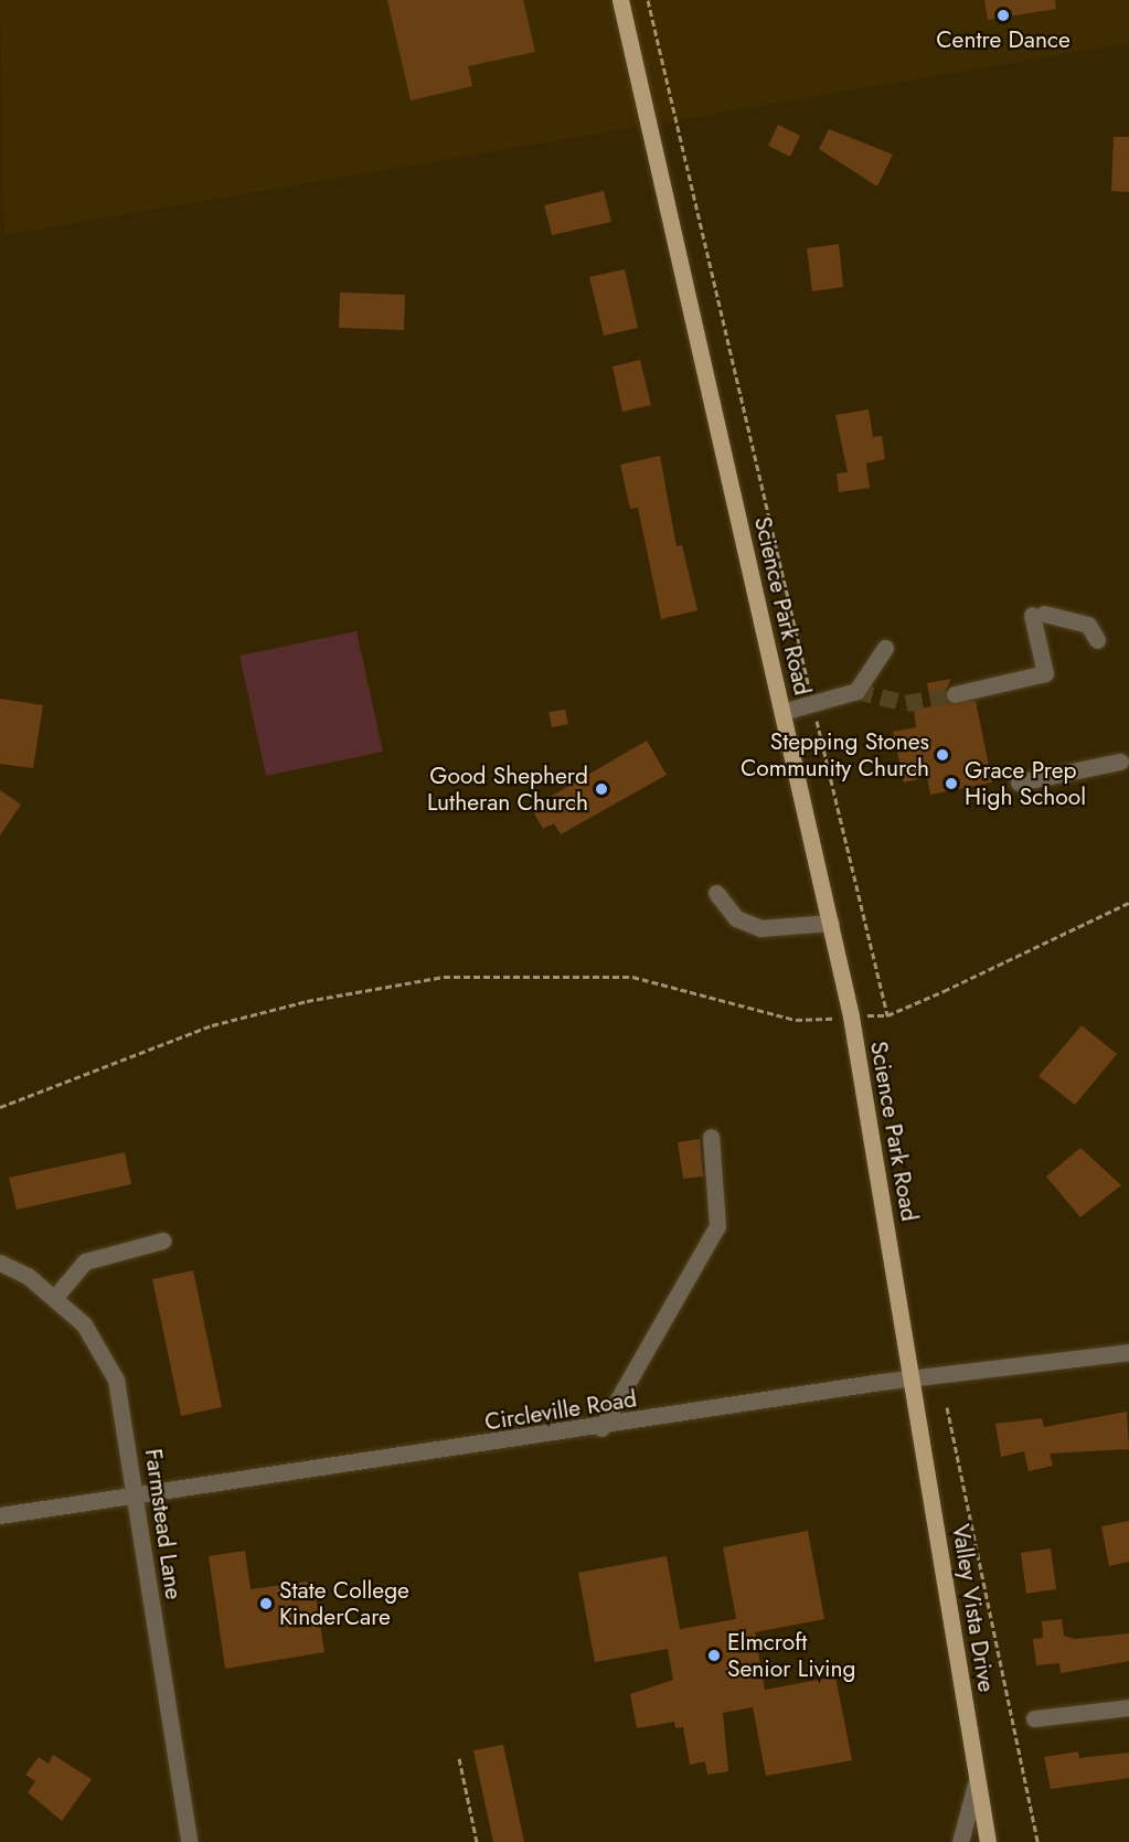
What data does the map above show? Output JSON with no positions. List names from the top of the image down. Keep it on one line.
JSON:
{"streets":{"main road":["Science Park Road","Valley Vista Drive"],"street":["Circleville Road","Farmstead Lane"]},"crossings":[["Science Park Road","Circleville Road"],["Science Park Road","Valley Vista Drive"],["Circleville Road","Farmstead Lane"],["Circleville Road","Valley Vista Drive"]],"places":["Centre Dance","Stepping Stones Community Church","Grace Prep High School","Good Shepherd Lutheran Church","State College KinderCare","Elmcroft Senior Living"]}
